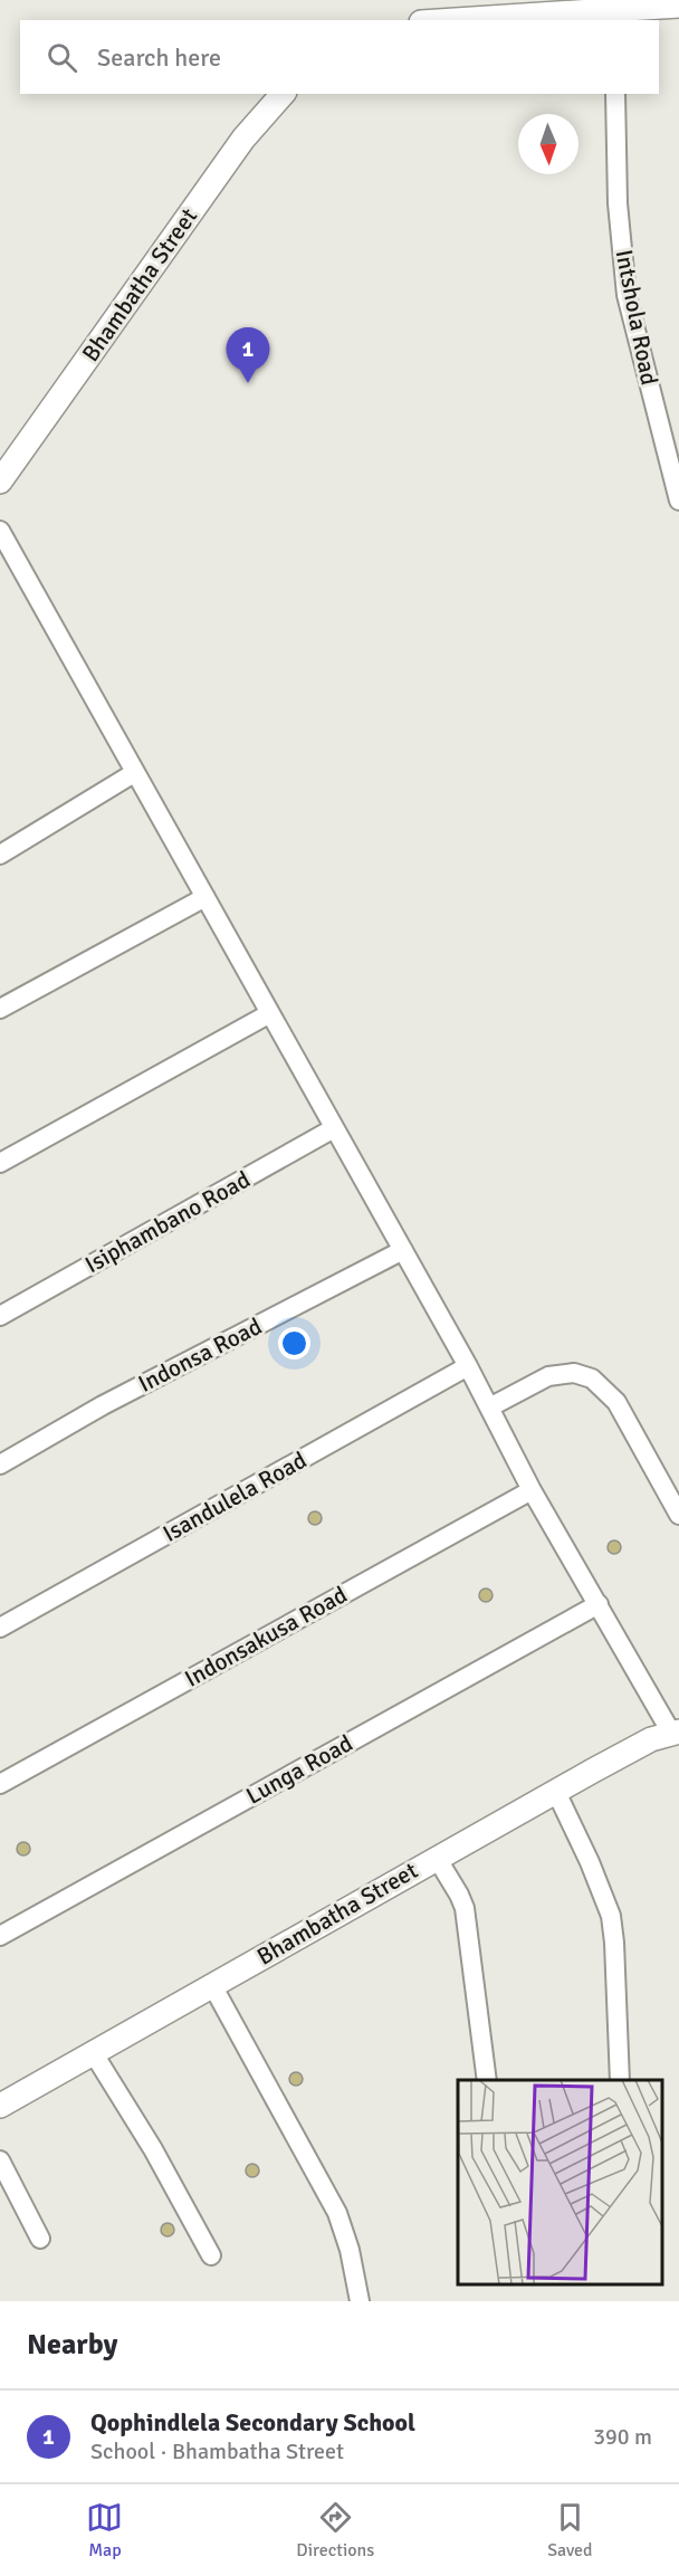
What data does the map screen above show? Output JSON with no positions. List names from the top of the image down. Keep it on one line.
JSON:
{"streets":{"street":["Bhambatha Street","Intshola Road","Isiphambano Road","Indonsa Road","Isandulela Road","Indonsakusa Road","Lunga Road"]},"north":"bottom","page":{"search":"Search here","pins":"1","heading":"Nearby","list":[{"mark":"1","name":"Qophindlela Secondary School","note":"School · Bhambatha Street","value":"390 m"}],"nav":["Map","Directions","Saved"]}}
